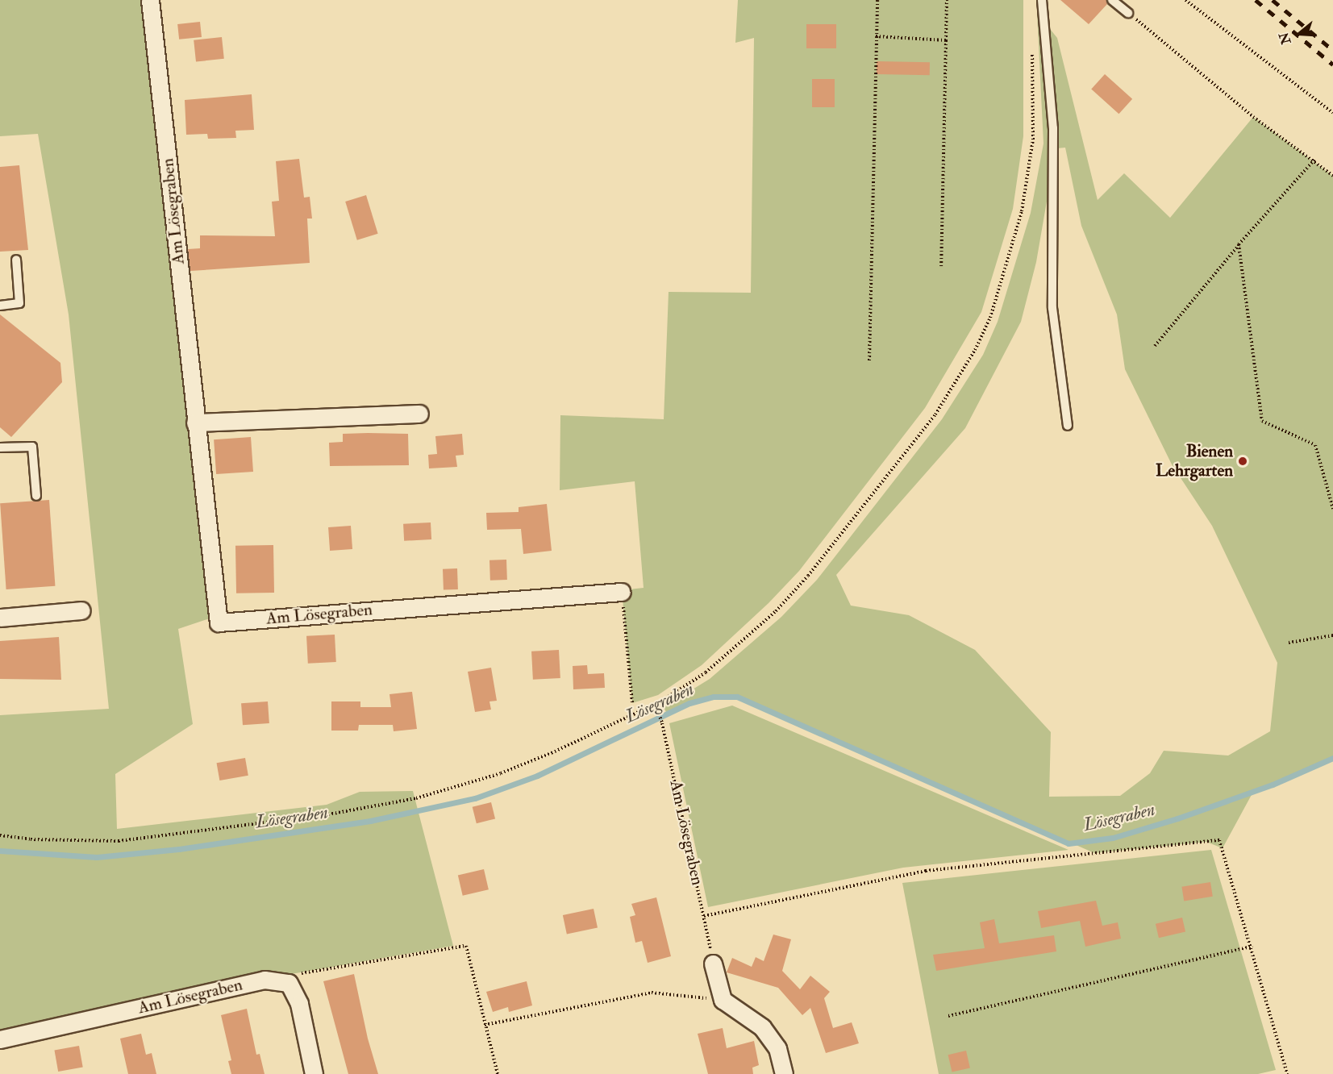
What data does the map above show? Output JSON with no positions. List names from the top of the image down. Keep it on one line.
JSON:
{"streets":{"street":["Am Lösegraben"]},"water":["Lösegraben"],"places":["Bienen Lehrgarten"],"north":"left"}
